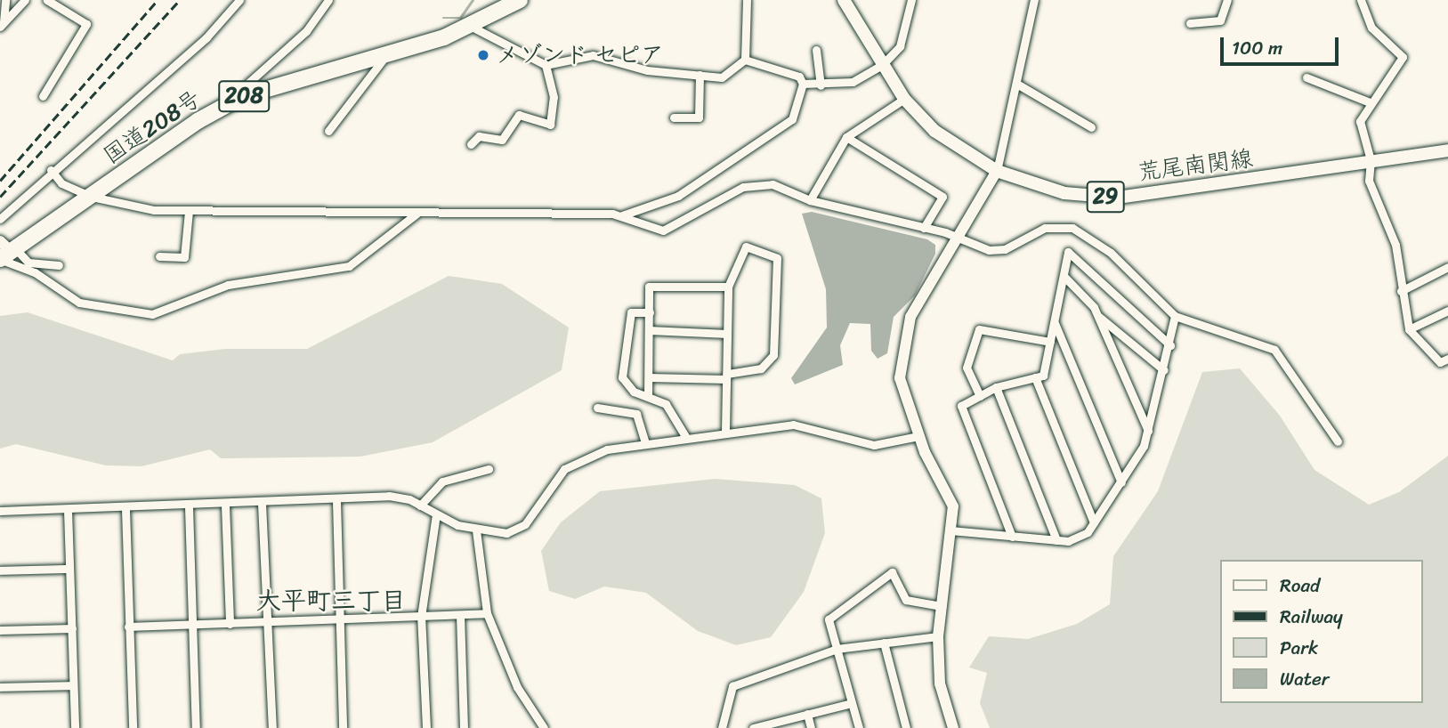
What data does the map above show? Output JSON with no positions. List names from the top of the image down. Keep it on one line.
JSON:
{"streets":{"highway":["208","国道208号"],"main road":["荒尾南関線","29"]},"districts":["大平町三丁目"],"places":["メゾンド セピア"],"legend":["Road","Railway","Park","Water"],"scale_bar":"100 m"}
